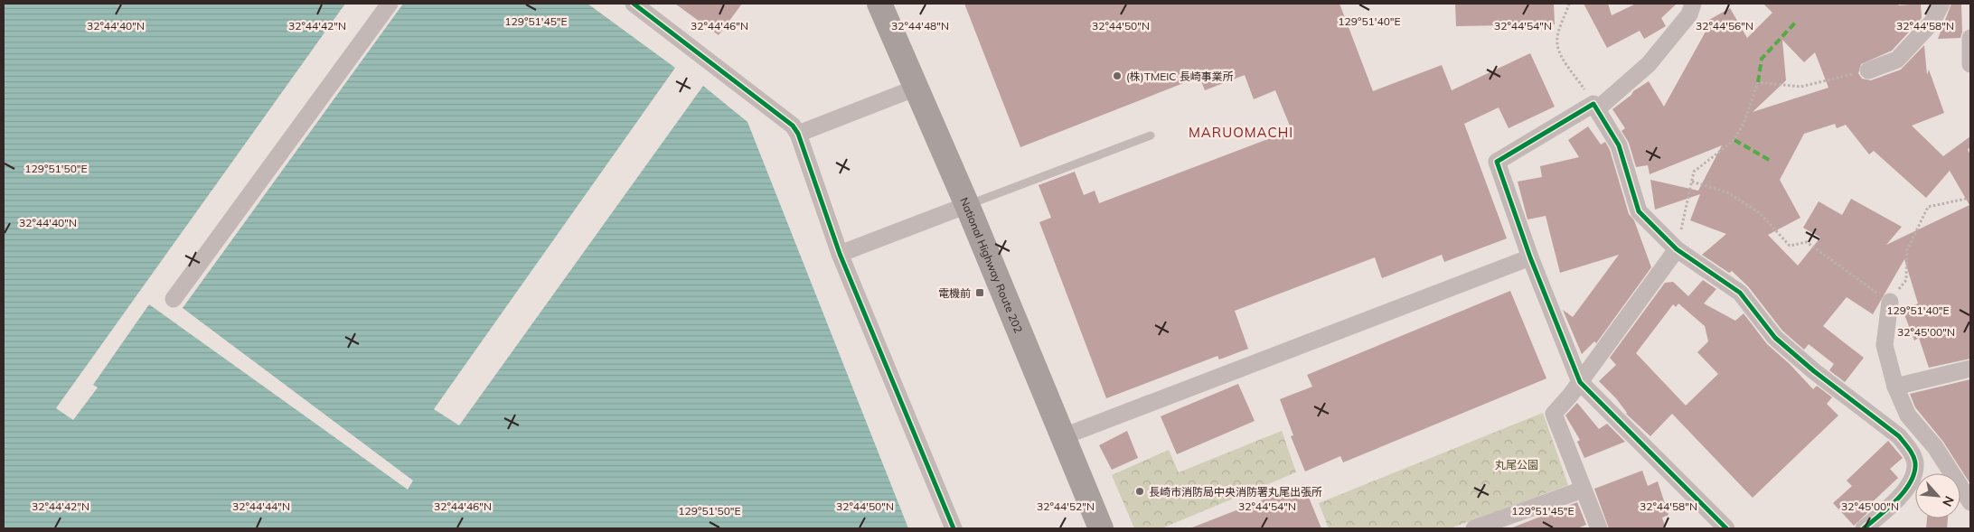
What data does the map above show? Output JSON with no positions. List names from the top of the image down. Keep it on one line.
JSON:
{"streets":{"highway":["National Highway Route 202"]},"districts":["MARUOMACHI"],"parks":["丸尾公園"],"places":{"other":["(株)TMEIC 長崎事業所","長崎市消防局中央消防署丸尾出張所"],"transit":["電機前"]},"north":"bottom right","coordinates":["129°51'45\"E","129°51'40\"E","32°44'40\"N","32°44'42\"N","32°44'46\"N","32°44'48\"N","32°44'50\"N","32°44'54\"N","32°44'56\"N","32°44'58\"N","129°51'50\"E","32°45'00\"N","32°44'44\"N","32°44'52\"N"]}
